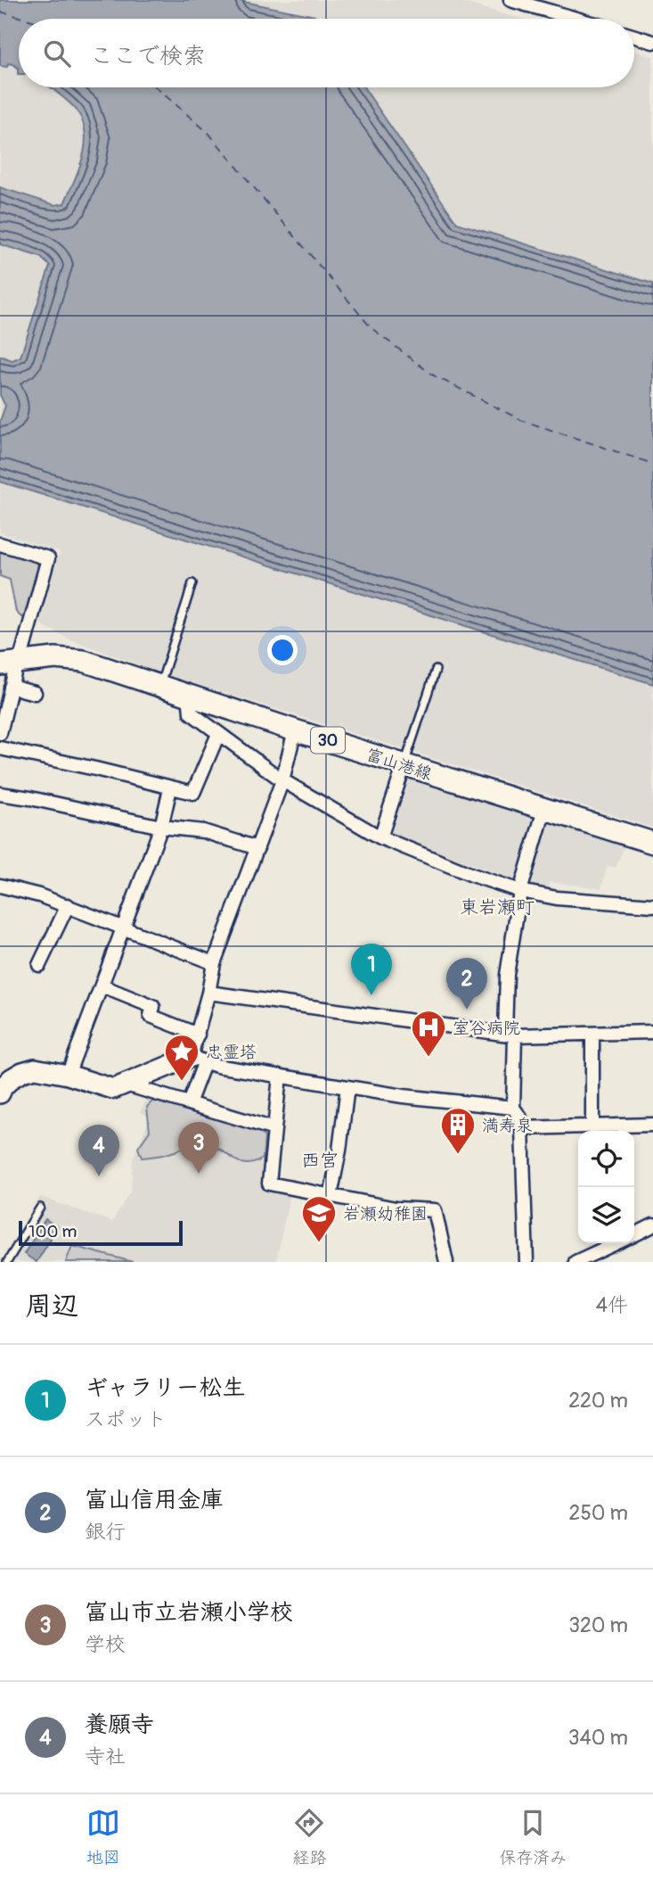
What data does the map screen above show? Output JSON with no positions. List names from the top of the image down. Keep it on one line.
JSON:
{"streets":{"main road":["30","富山港線"]},"districts":["東岩瀬町","西宮"],"places":{"hospital":["室谷病院"],"place":["忠霊塔"],"building":["満寿泉"],"school or university":["岩瀬幼稚園"]},"scale_bar":"100 m","page":{"search":"ここで検索","pins":["1","2","3","4"],"scale":"100 m","heading":["周辺","4件"],"list":[{"mark":"1","name":"ギャラリー松生","note":"スポット","value":"220 m"},{"mark":"2","name":"富山信用金庫","note":"銀行","value":"250 m"},{"mark":"3","name":"富山市立岩瀬小学校","note":"学校","value":"320 m"},{"mark":"4","name":"養願寺","note":"寺社","value":"340 m"}],"nav":["地図","経路","保存済み"]}}
